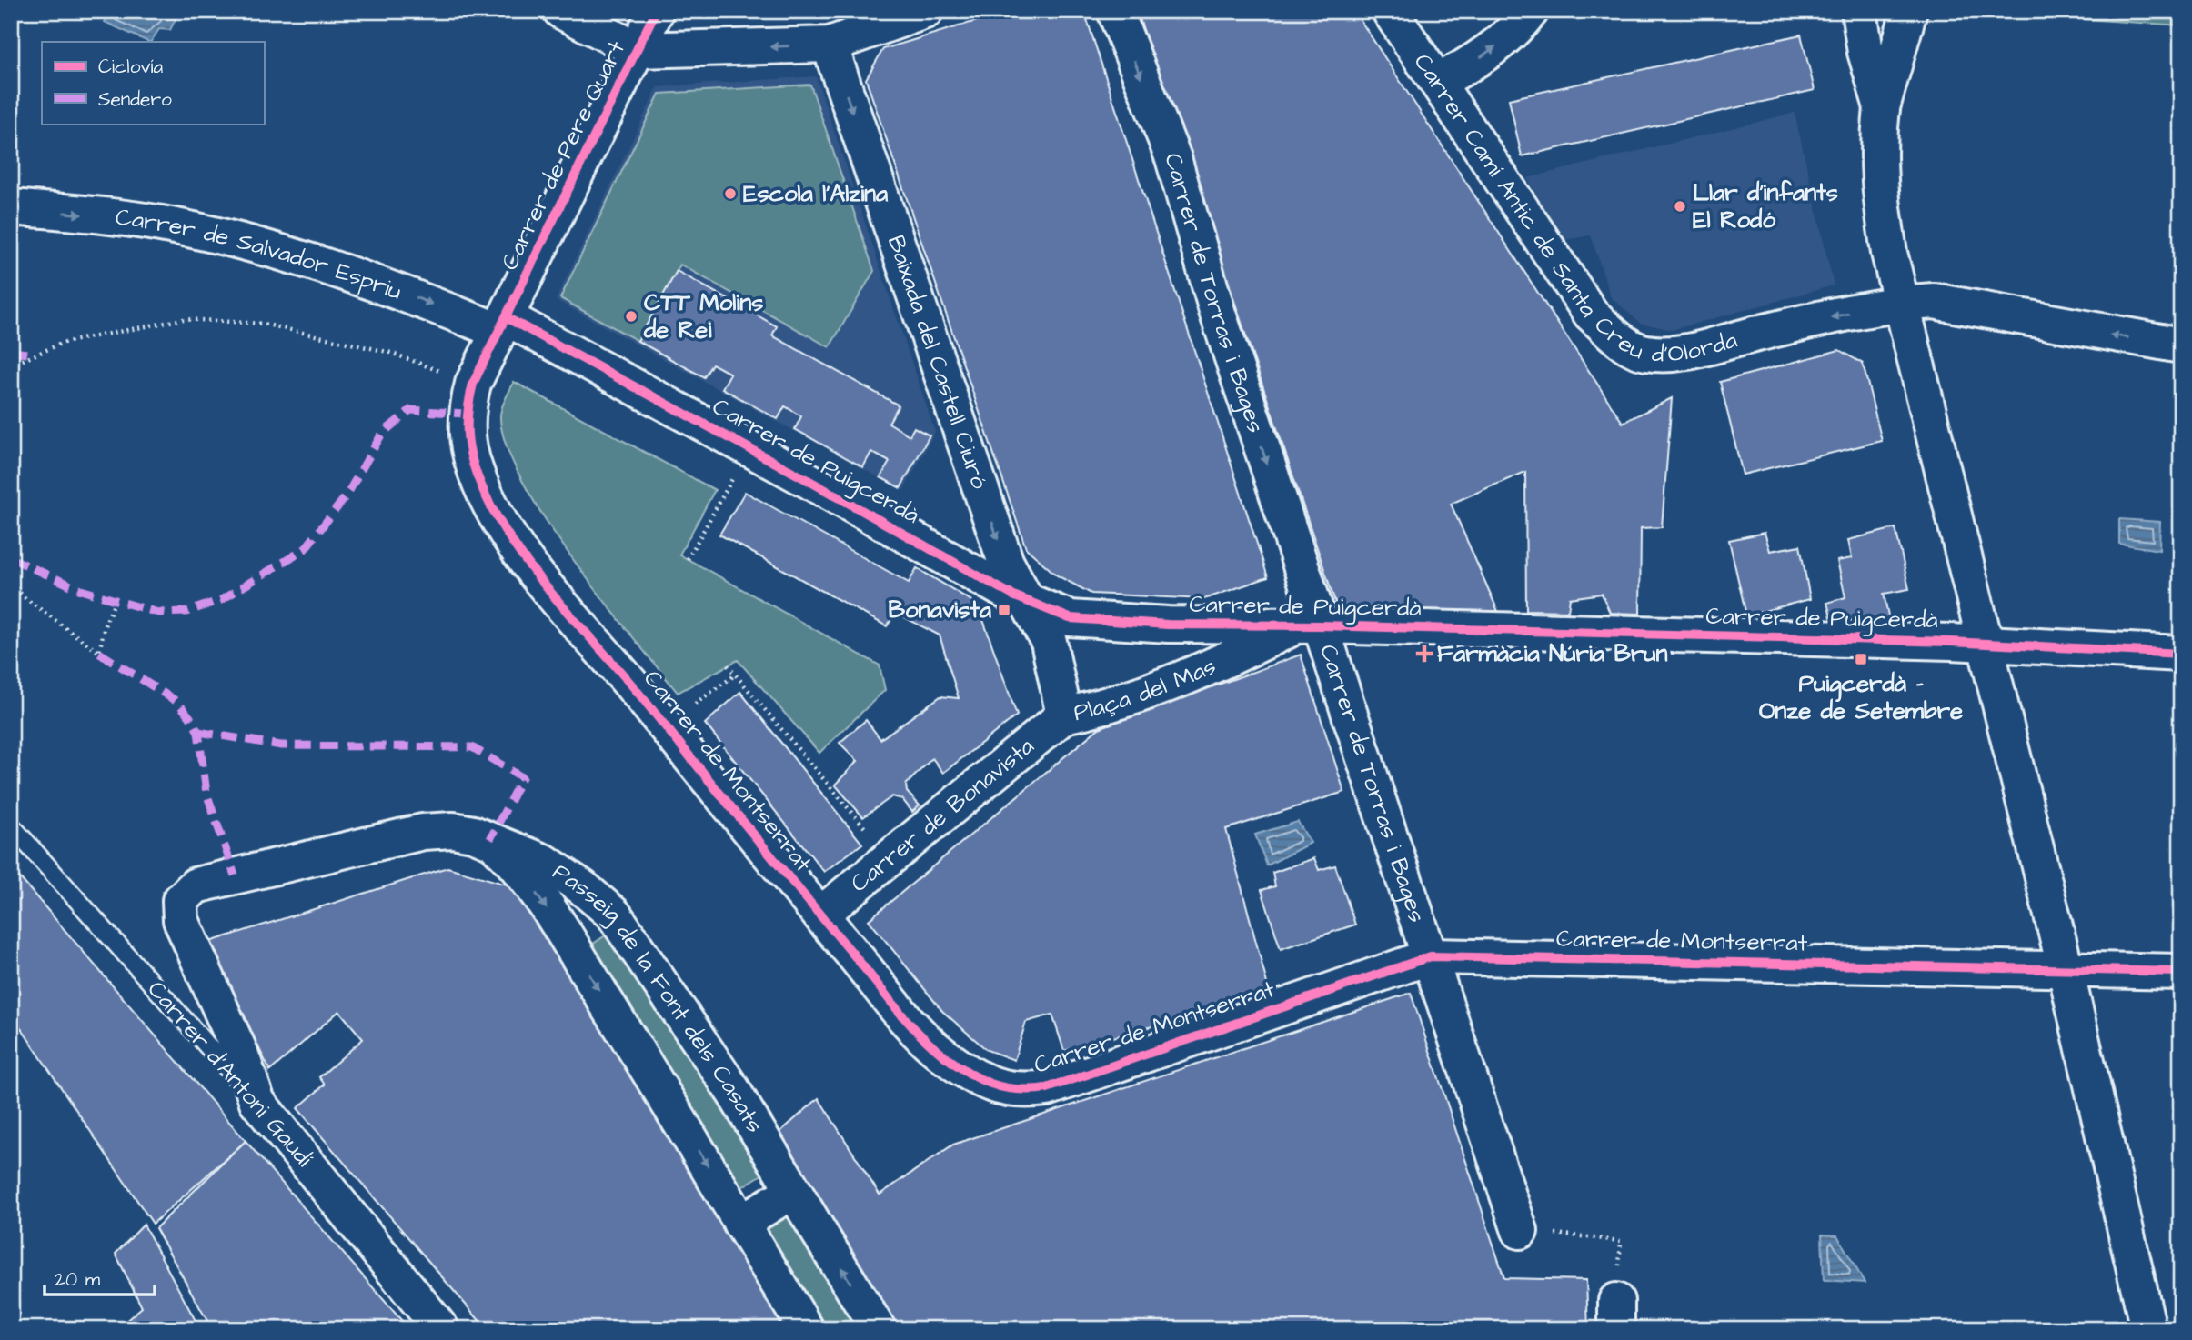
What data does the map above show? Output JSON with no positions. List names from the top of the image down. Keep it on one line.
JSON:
{"streets":{"street":["Carrer de Pere Quart","Carrer Camí Antic de Santa Creu d'Olorda","Carrer de Salvador Espriu","Carrer de Torras i Bages","Baixada del Castell Ciuró","Carrer de Puigcerdà","Plaça del Mas","Carrer de Montserrat","Carrer de Bonavista","Passeig de la Font dels Casats","Carrer d'Antoni Gaudí"]},"crossings":[["Carrer de Pere Quart","Carrer de Salvador Espriu"],["Carrer de Pere Quart","Carrer de Puigcerdà"],["Carrer de Pere Quart","Carrer de Montserrat"],["Carrer de Salvador Espriu","Carrer de Puigcerdà"],["Carrer de Salvador Espriu","Carrer de Montserrat"],["Carrer de Torras i Bages","Carrer de Puigcerdà"],["Carrer de Torras i Bages","Plaça del Mas"],["Carrer de Torras i Bages","Carrer de Montserrat"],["Baixada del Castell Ciuró","Carrer de Puigcerdà"],["Baixada del Castell Ciuró","Plaça del Mas"],["Carrer de Puigcerdà","Plaça del Mas"],["Carrer de Puigcerdà","Carrer de Montserrat"],["Plaça del Mas","Carrer de Bonavista"],["Carrer de Montserrat","Carrer de Bonavista"],["Passeig de la Font dels Casats","Carrer d'Antoni Gaudí"]],"one_way":["Carrer Camí Antic de Santa Creu d'Olorda","Carrer de Salvador Espriu","Carrer de Torras i Bages","Baixada del Castell Ciuró"],"places":{"other":["Escola l'Alzina","Llar d'infants El Rodó","CTT Molins de Rei"],"transit":["Bonavista","Puigcerdà - Onze de Setembre"],"health":["Farmàcia Núria Brun"]},"legend":["Ciclovía","Sendero"],"scale_bar":"20 m"}
